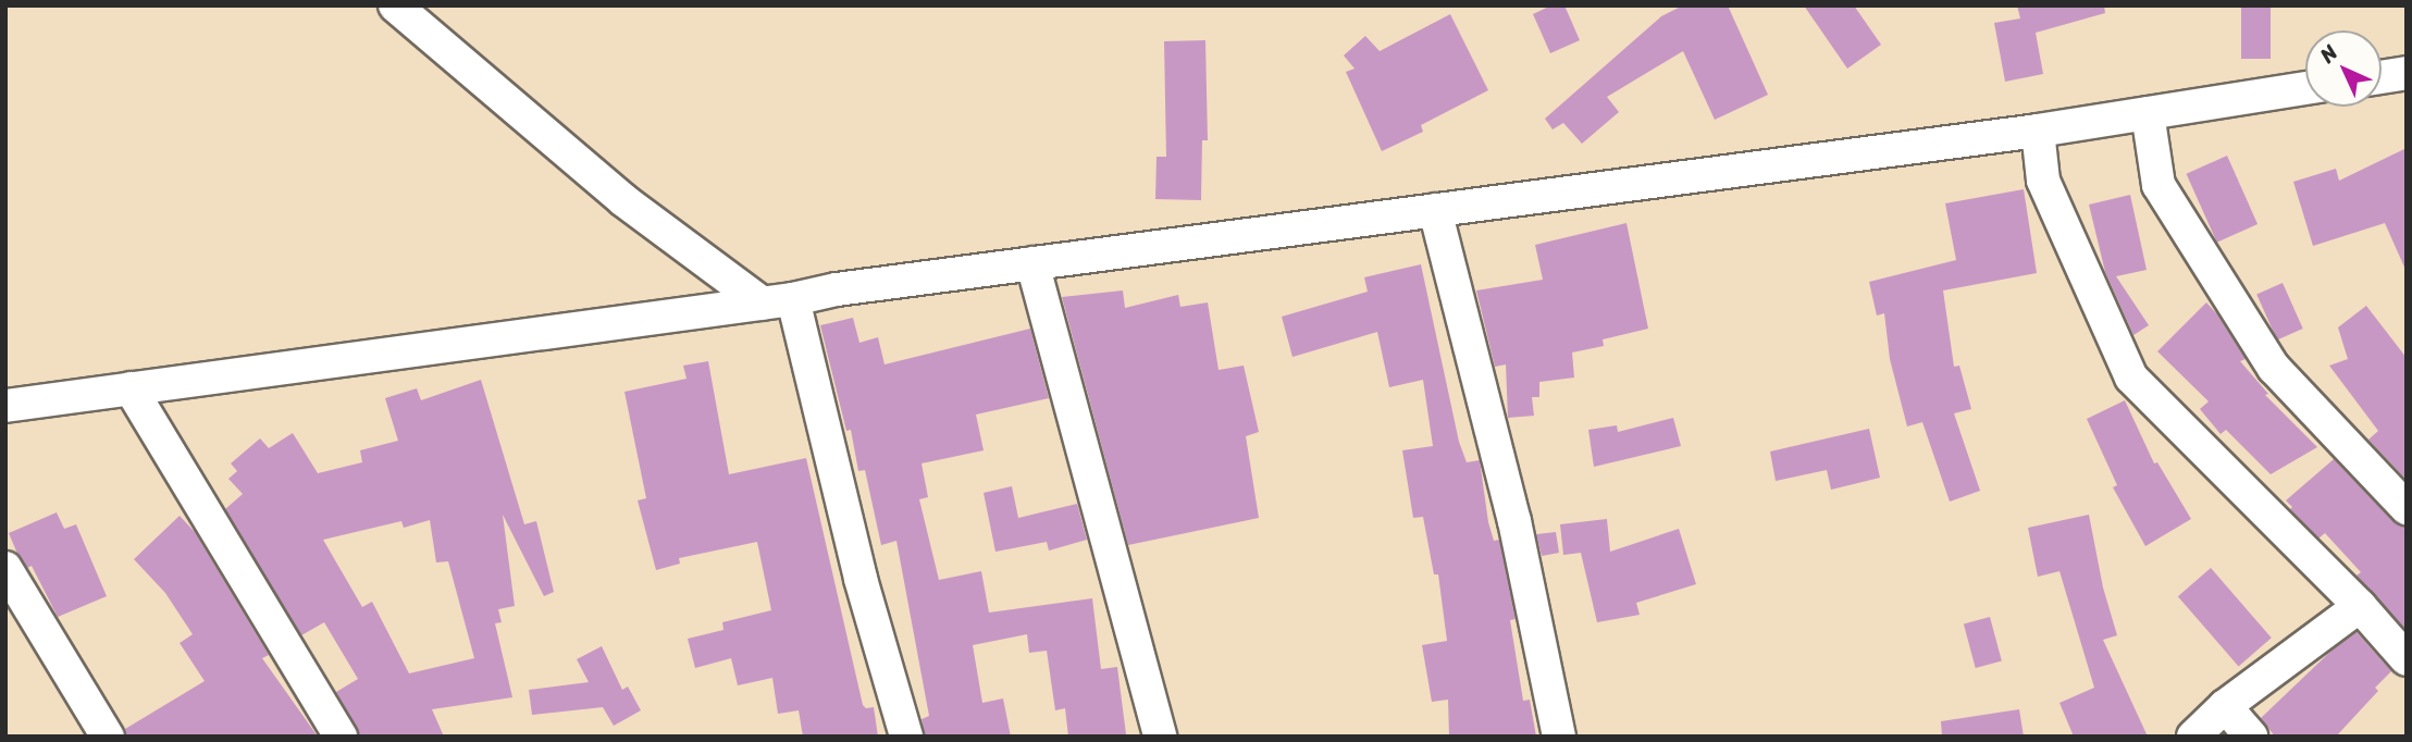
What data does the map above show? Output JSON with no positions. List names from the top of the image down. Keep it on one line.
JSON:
{"north":"top left"}
